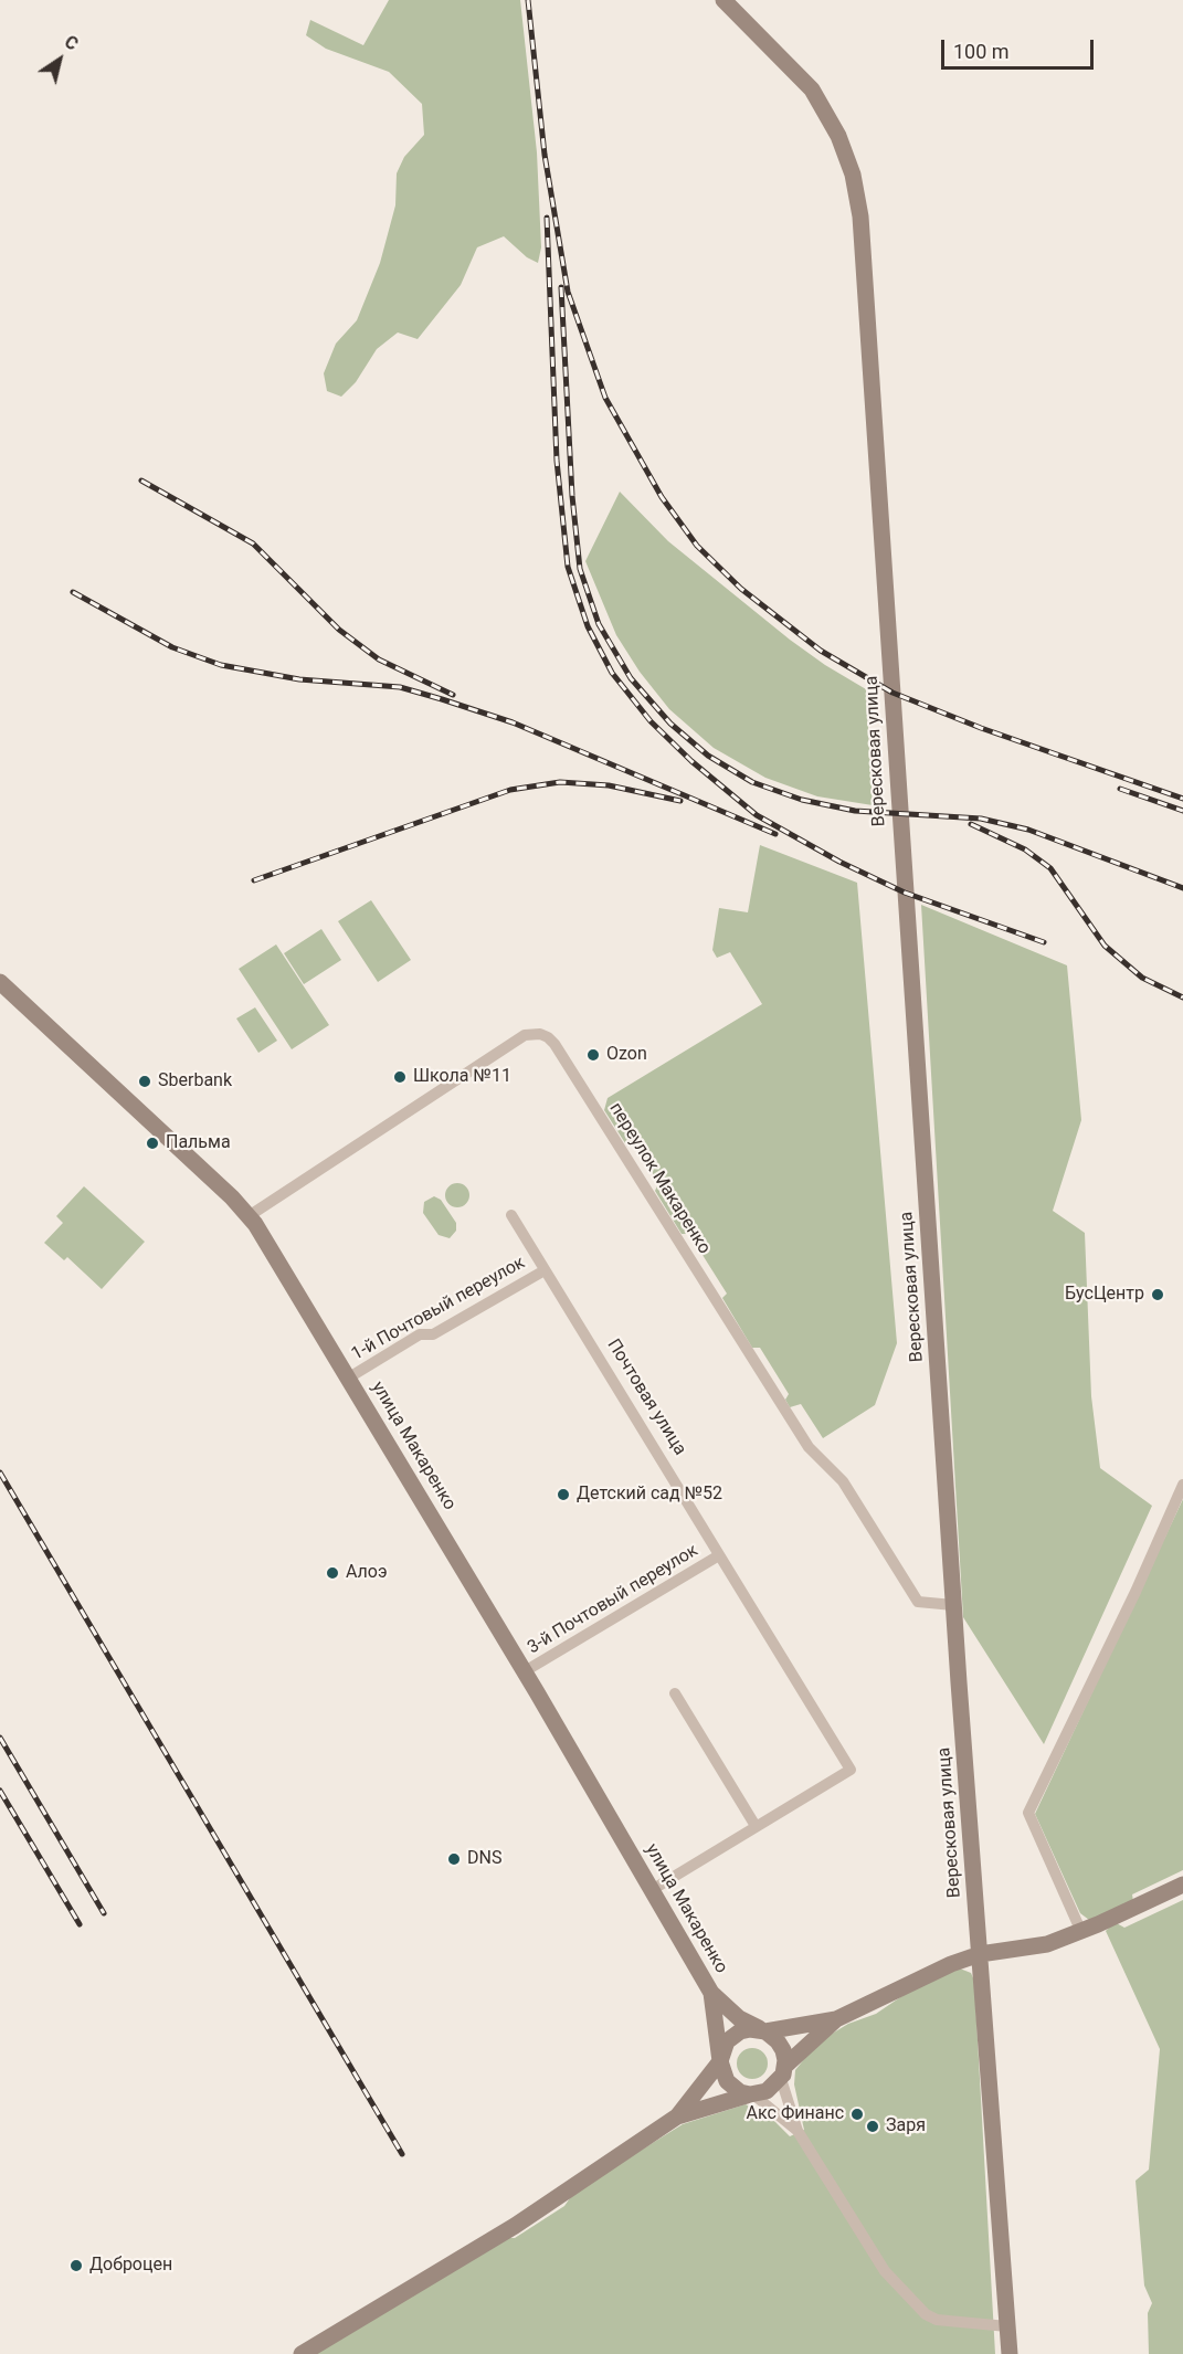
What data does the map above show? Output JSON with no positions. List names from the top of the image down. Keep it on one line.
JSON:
{"streets":{"street":["Вересковая улица","переулок Макаренко","1-й Почтовый переулок","Почтовая улица","улица Макаренко","3-й Почтовый переулок"]},"crossings":[["Вересковая улица","переулок Макаренко"],["переулок Макаренко","улица Макаренко"],["1-й Почтовый переулок","Почтовая улица"],["1-й Почтовый переулок","улица Макаренко"],["Почтовая улица","3-й Почтовый переулок"],["улица Макаренко","3-й Почтовый переулок"]],"places":["Ozon","Школа №11","Sberbank","Пальма","БусЦентр","Детский сад №52","Алоэ","DNS","Акс Финанс","Заря","Доброцен"],"scale_bar":"100 m","north":"top right"}
